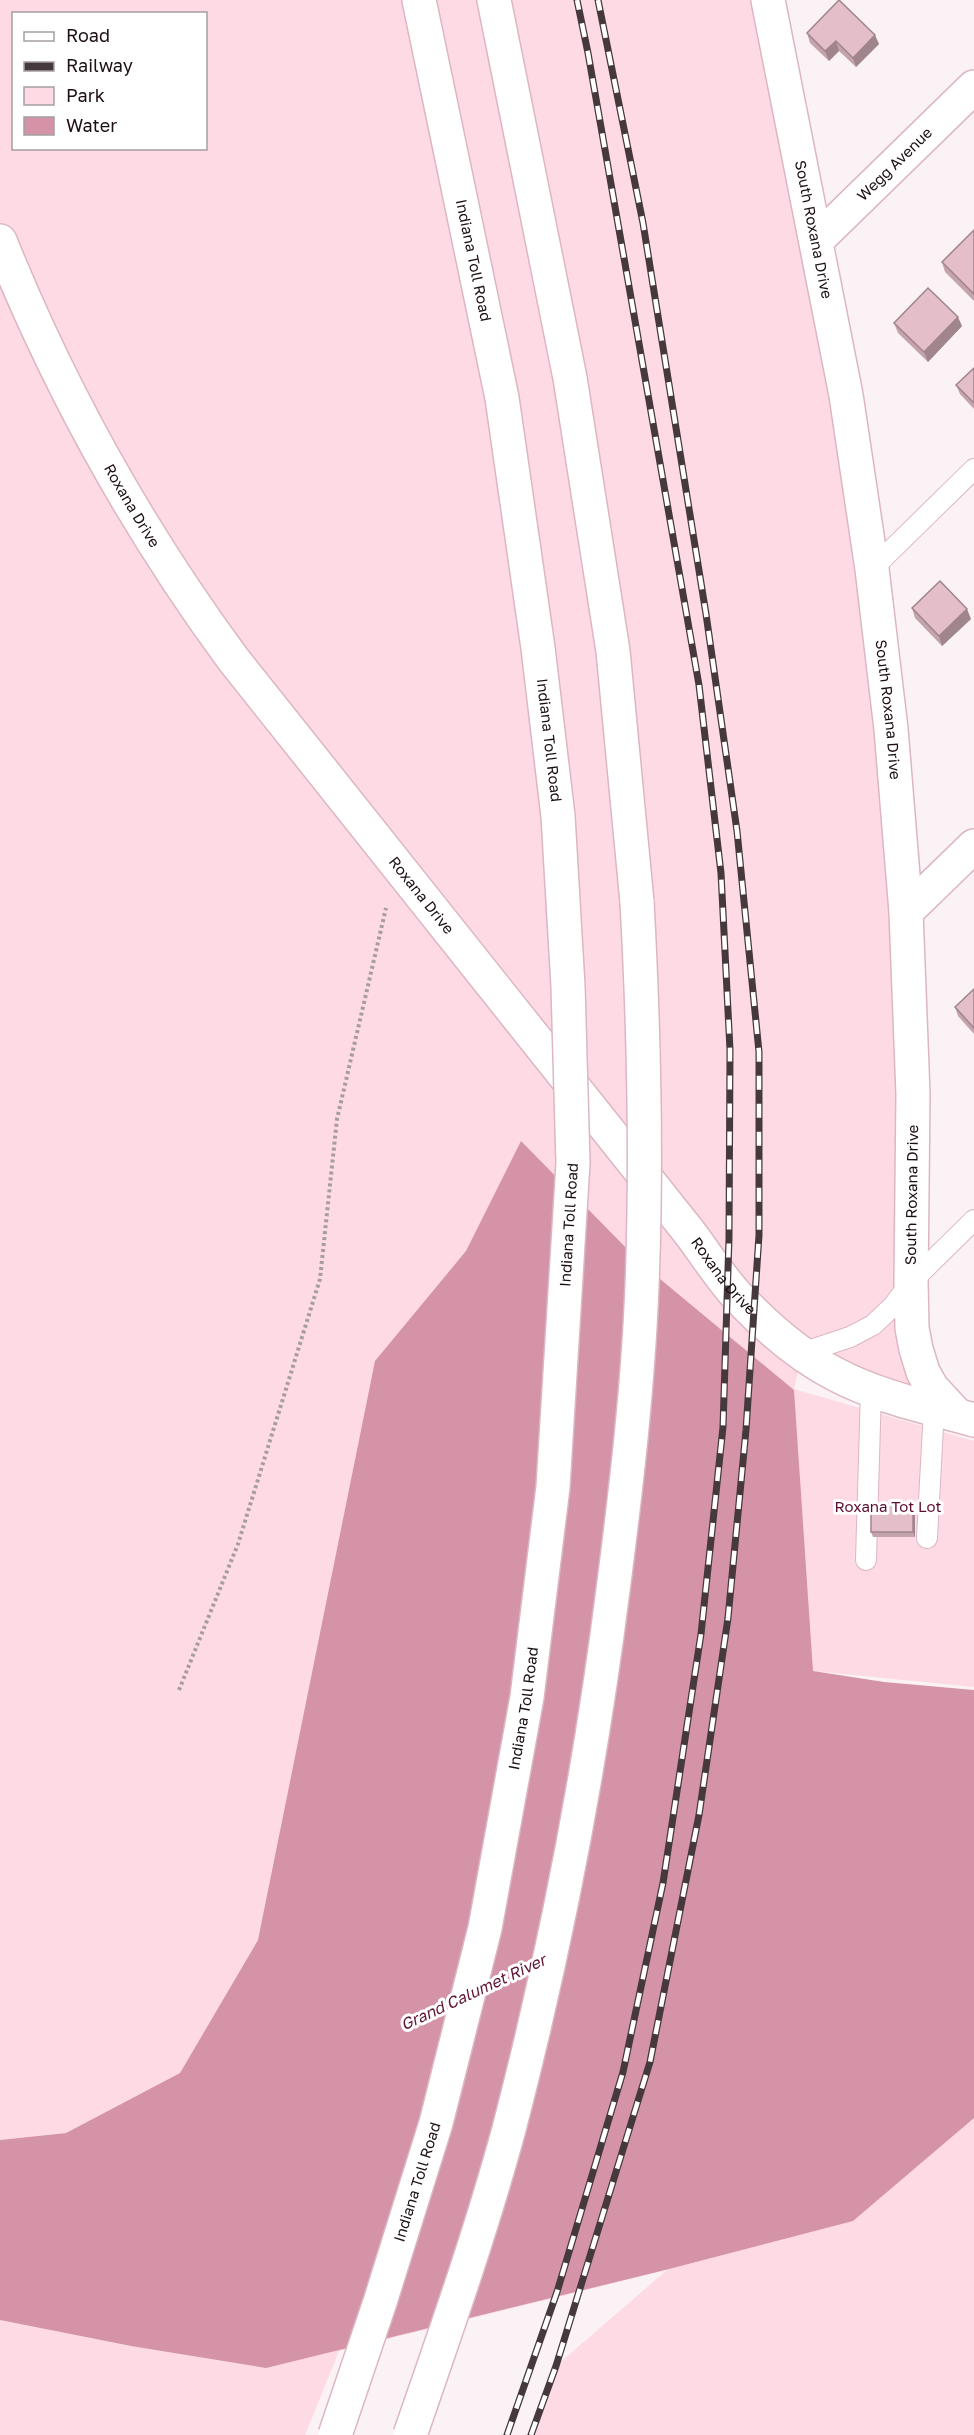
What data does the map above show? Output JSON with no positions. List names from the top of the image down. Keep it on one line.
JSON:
{"streets":{"main road":["Wegg Avenue","South Roxana Drive","Indiana Toll Road","Roxana Drive"]},"crossings":[["Wegg Avenue","South Roxana Drive"],["South Roxana Drive","Roxana Drive"]],"water":["Grand Calumet River"],"parks":["Roxana Tot Lot"],"legend":["Road","Railway","Park","Water"]}
